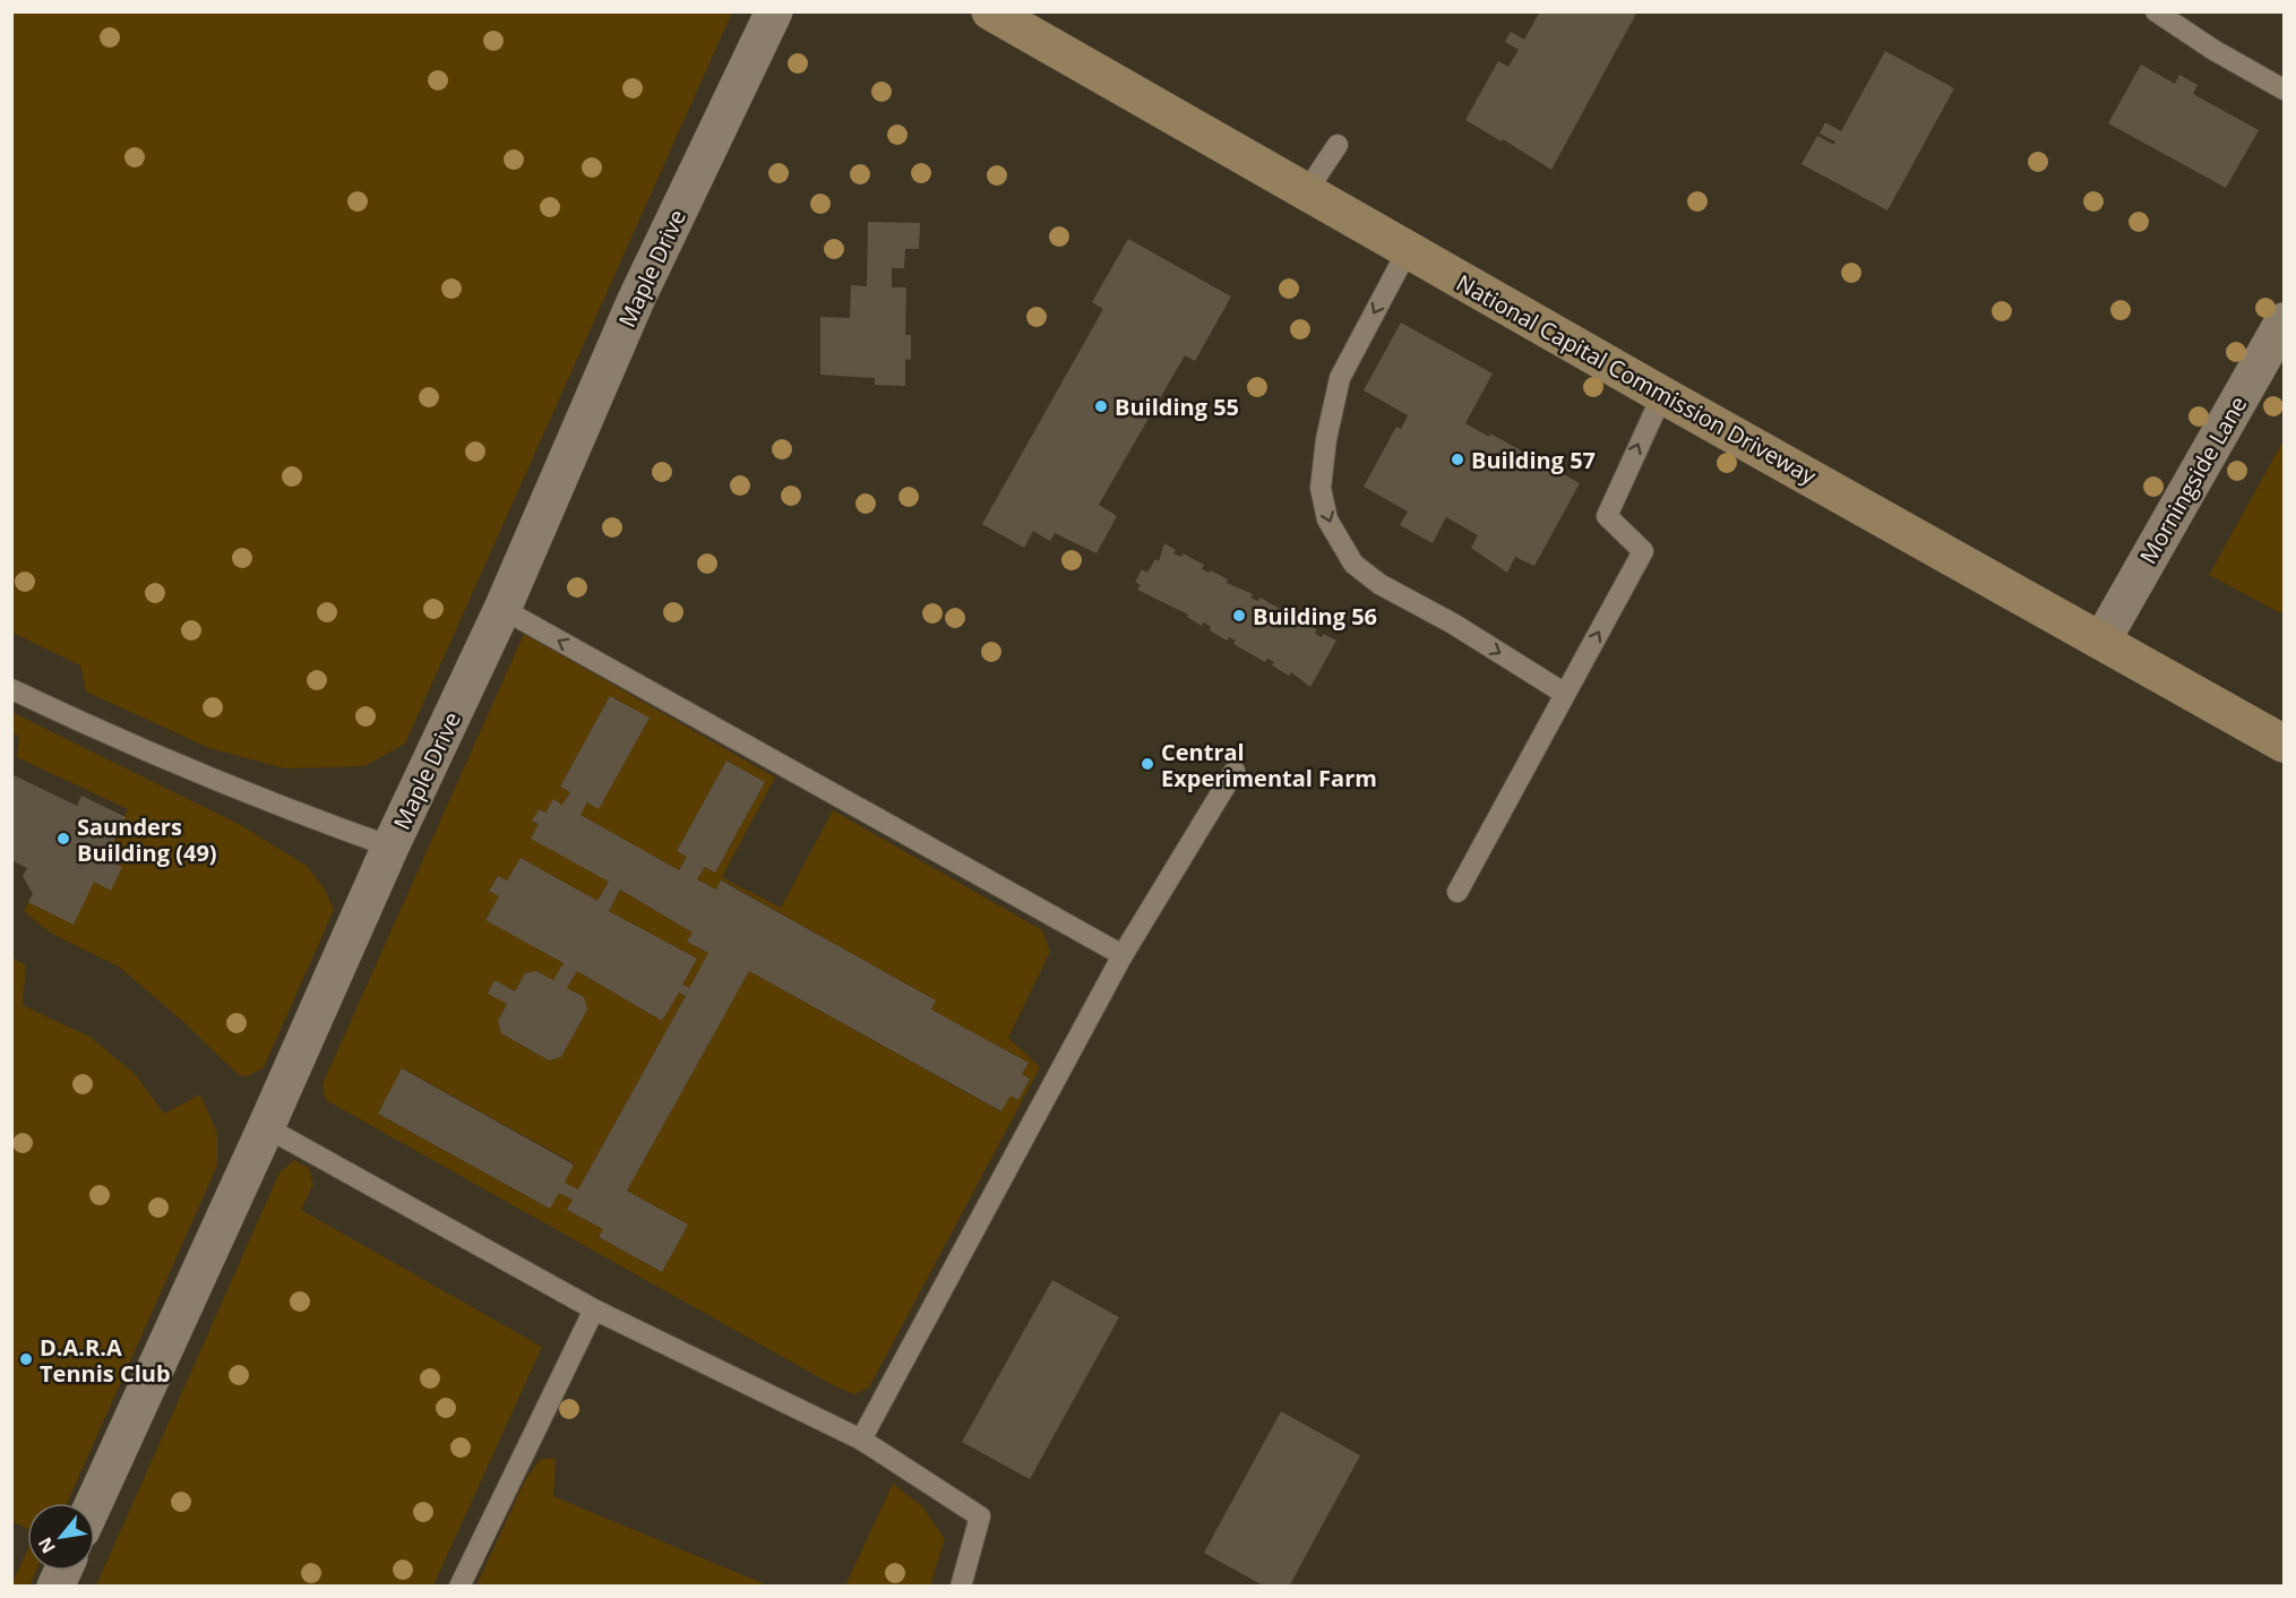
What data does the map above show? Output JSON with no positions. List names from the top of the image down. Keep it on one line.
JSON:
{"streets":{"street":["Maple Drive","National Capital Commission Driveway","Morningside Lane"]},"crossings":[["National Capital Commission Driveway","Morningside Lane"]],"places":["Building 55","Building 57","Building 56","Central Experimental Farm","Saunders Building (49)","D.A.R.A Tennis Club"],"north":"bottom left"}
